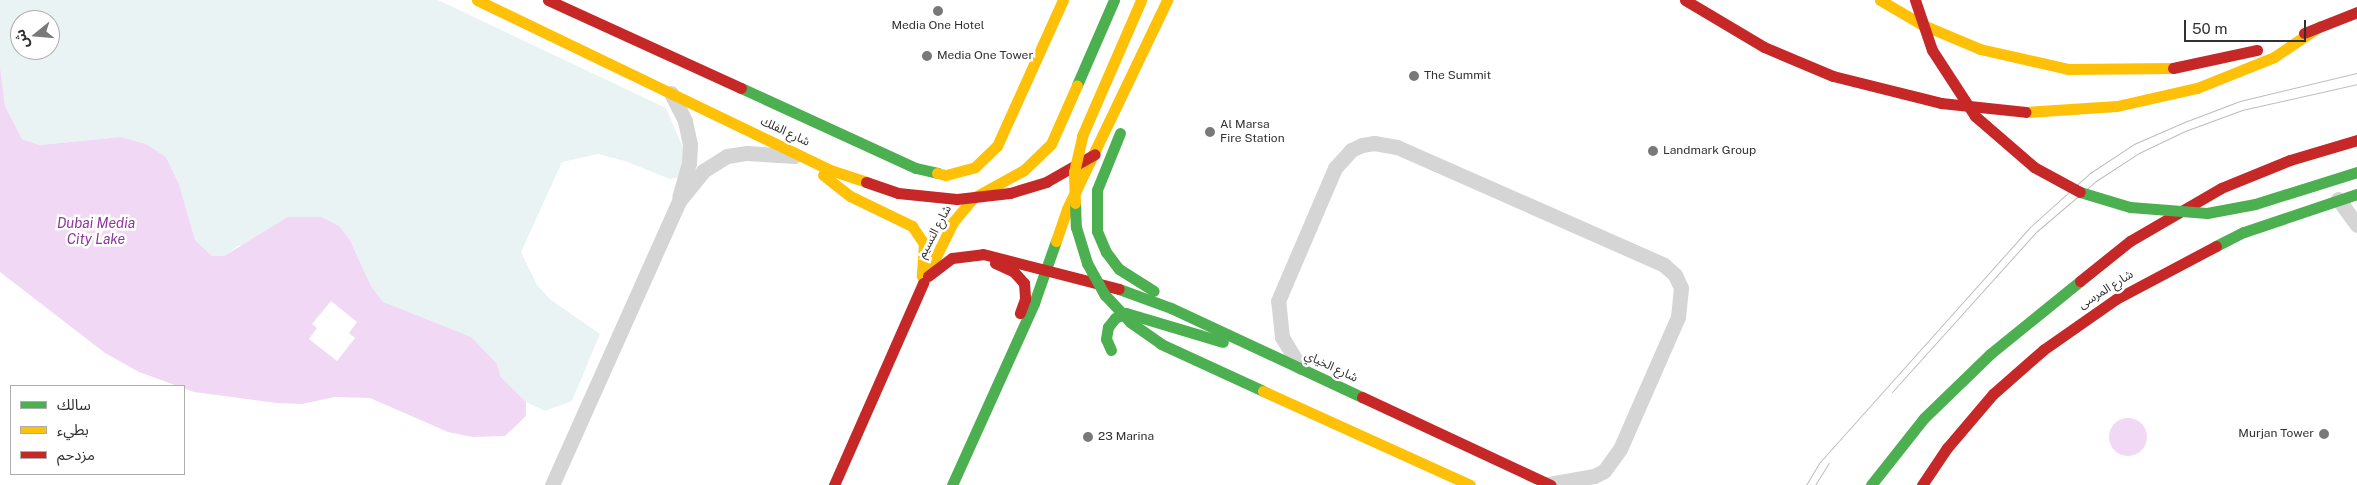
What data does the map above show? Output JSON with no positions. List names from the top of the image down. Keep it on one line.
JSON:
{"streets":{"main road":["شارع الفلك","شارع النسيم","شارع المرسى","شارع الخياي"]},"crossings":[["شارع الفلك","شارع النسيم"],["شارع النسيم","شارع الخياي"]],"water":["Dubai Media City Lake"],"places":["Media One Hotel","Media One Tower","The Summit","Al Marsa Fire Station","Landmark Group","Murjan Tower","23 Marina"],"legend":["سالك","بطيء","مزدحم"],"scale_bar":"50 m","north":"left"}
